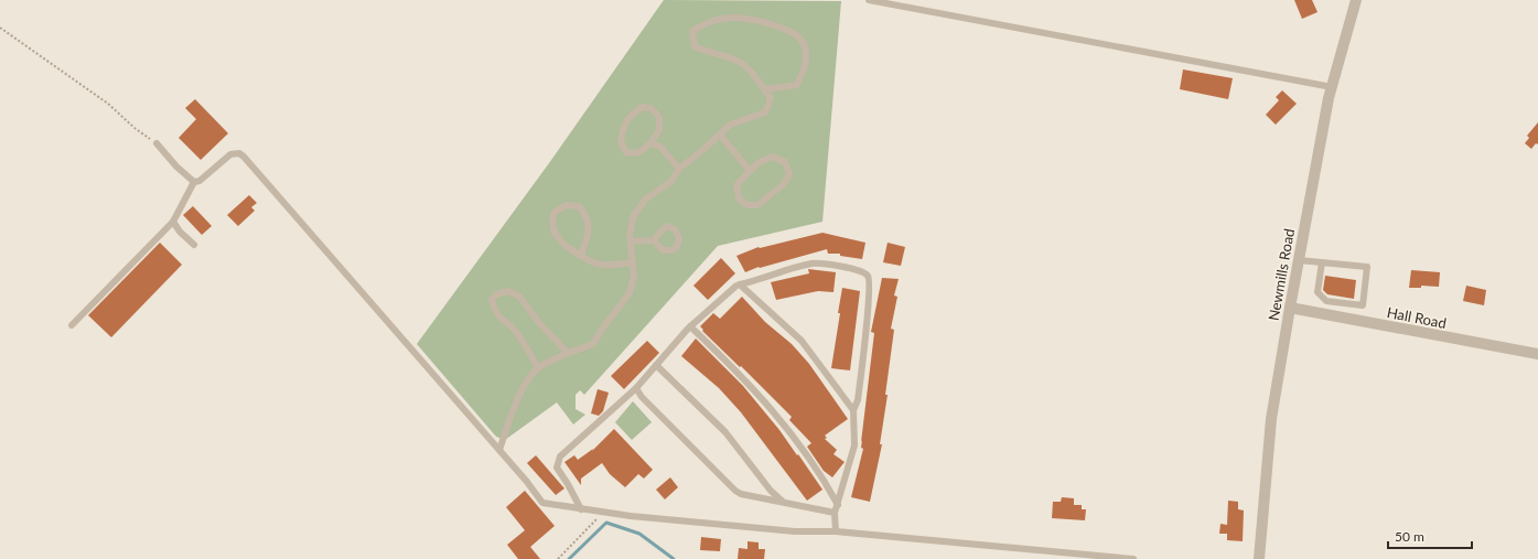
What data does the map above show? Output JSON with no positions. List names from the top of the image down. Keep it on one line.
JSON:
{"streets":{"street":["Newmills Road","Hall Road"]},"crossings":[["Newmills Road","Hall Road"]],"scale_bar":"50 m"}
